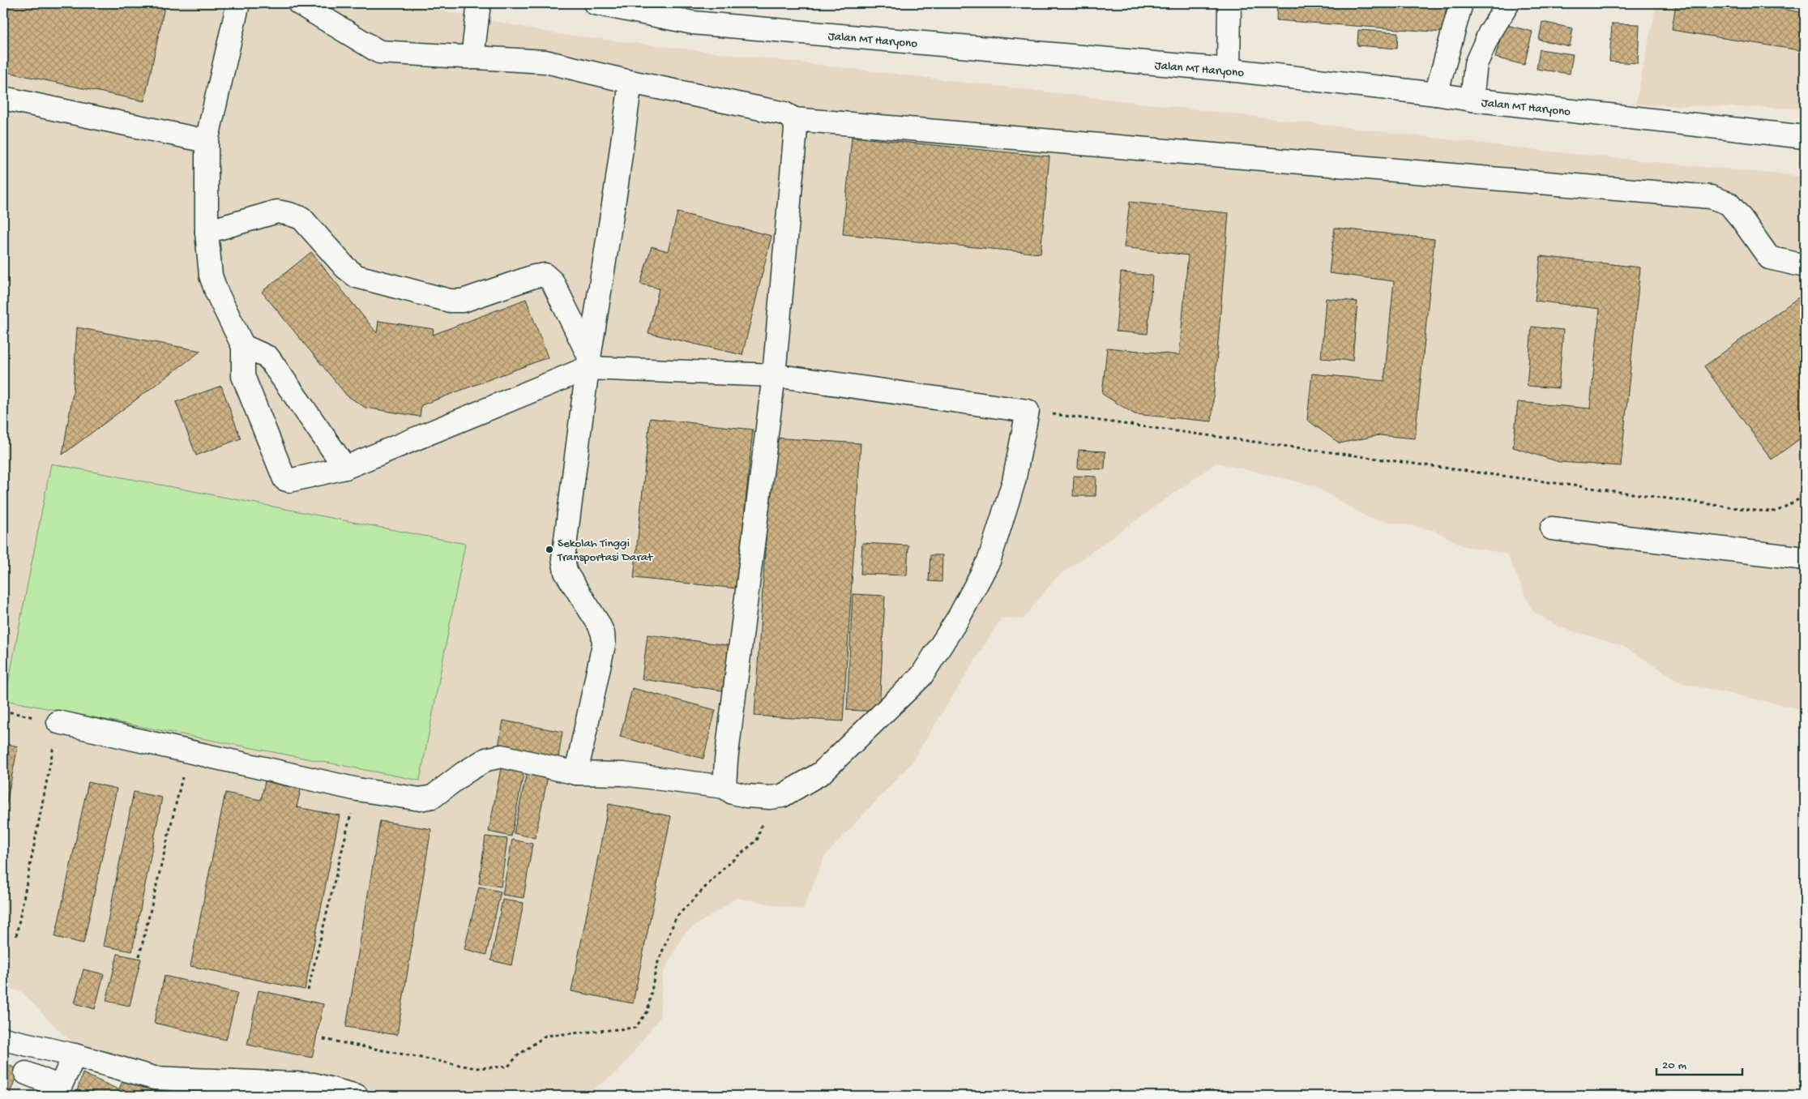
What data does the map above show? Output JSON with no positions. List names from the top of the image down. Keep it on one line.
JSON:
{"streets":{"main road":["Jalan MT Haryono"]},"places":["Sekolah Tinggi Transportasi Darat"],"scale_bar":"20 m"}
